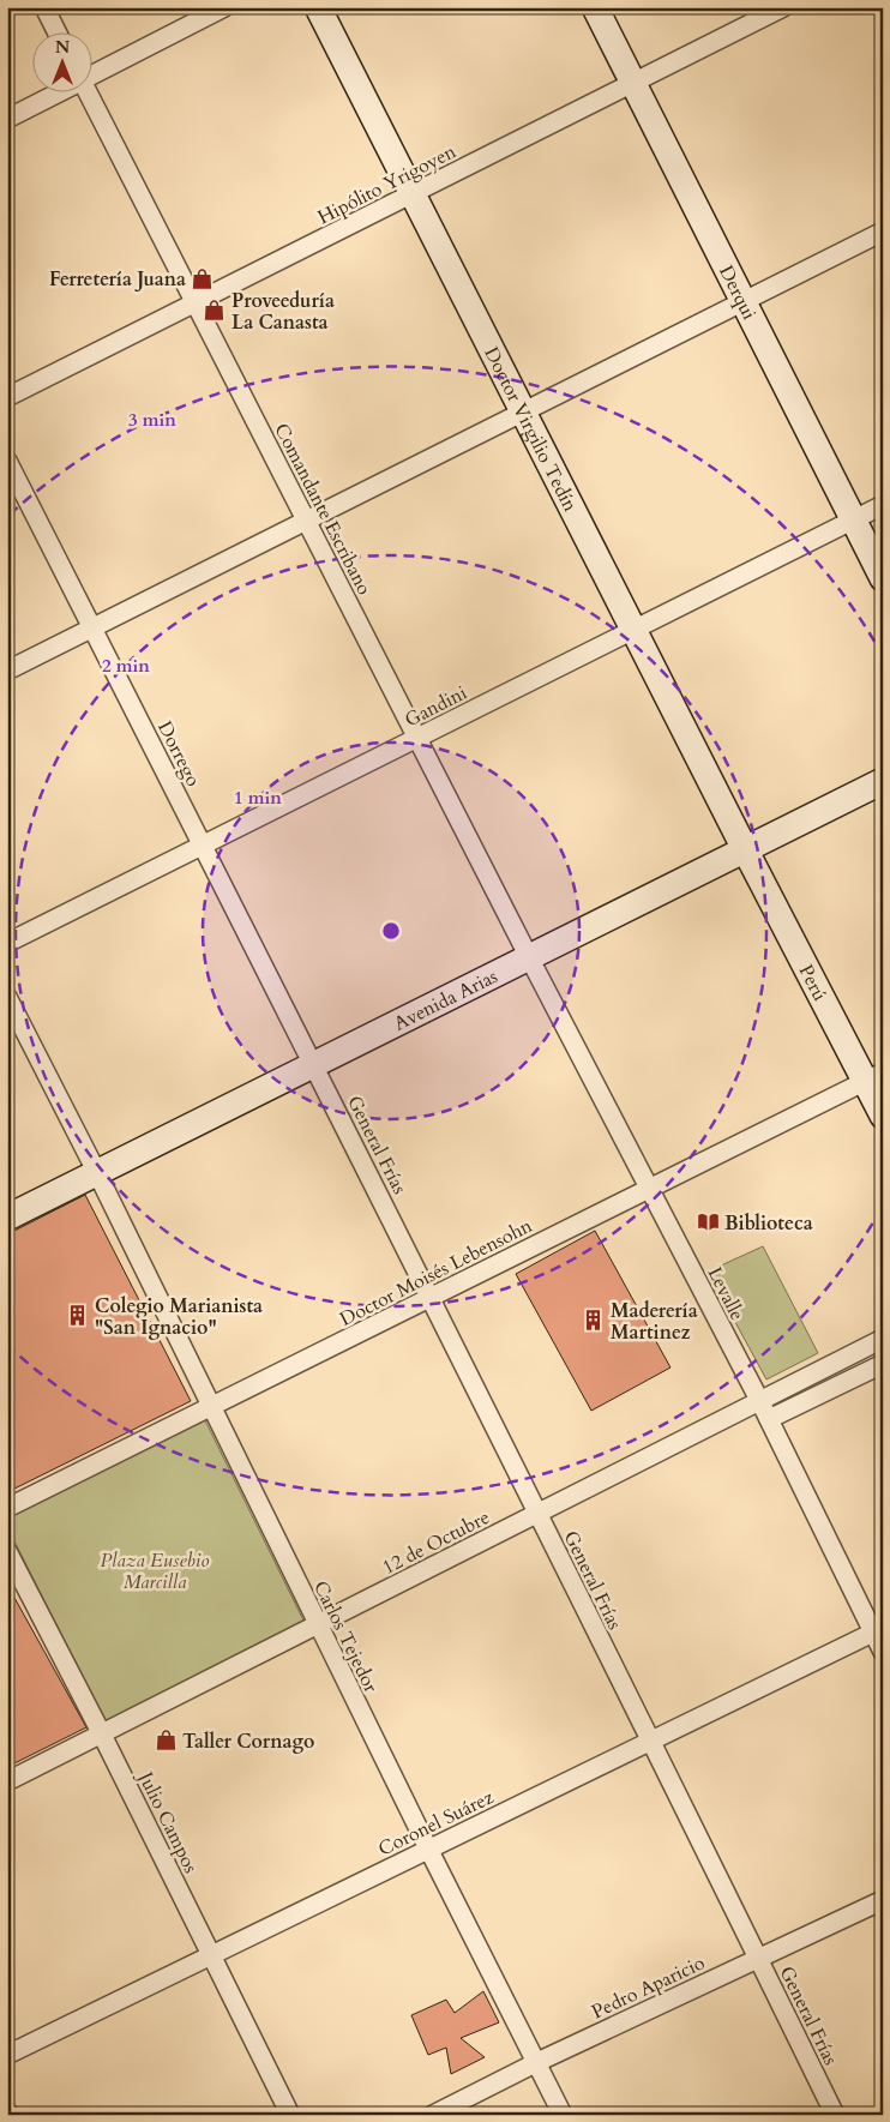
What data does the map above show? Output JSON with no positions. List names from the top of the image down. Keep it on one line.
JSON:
{"streets":{"main road":["Derqui","Doctor Virgilio Tedín","Perú","Avenida Arias"],"street":["Hipólito Yrigoyen","Comandante Escribano","Gandini","Dorrego","General Frías","Doctor Moisés Lebensohn","Levalle","12 de Octubre","Carlos Tejedor","Julio Campos","Coronel Suárez","Pedro Aparicio"]},"crossings":[["Hipólito Yrigoyen","Derqui"],["Hipólito Yrigoyen","Doctor Virgilio Tedín"],["Hipólito Yrigoyen","Comandante Escribano"],["Derqui","Gandini"],["Doctor Virgilio Tedín","Gandini"],["Doctor Virgilio Tedín","Perú"],["Doctor Virgilio Tedín","Avenida Arias"],["Comandante Escribano","Gandini"],["Comandante Escribano","Avenida Arias"],["Comandante Escribano","Levalle"],["Gandini","Dorrego"],["Dorrego","Avenida Arias"],["Dorrego","General Frías"],["Perú","Avenida Arias"],["Perú","Doctor Moisés Lebensohn"],["Avenida Arias","General Frías"],["Avenida Arias","Levalle"],["Avenida Arias","Carlos Tejedor"],["General Frías","Doctor Moisés Lebensohn"],["General Frías","12 de Octubre"],["General Frías","Coronel Suárez"],["General Frías","Pedro Aparicio"],["Doctor Moisés Lebensohn","Levalle"],["Doctor Moisés Lebensohn","Carlos Tejedor"],["Levalle","12 de Octubre"],["Levalle","Coronel Suárez"],["12 de Octubre","Carlos Tejedor"],["12 de Octubre","Julio Campos"],["Carlos Tejedor","Coronel Suárez"],["Carlos Tejedor","Pedro Aparicio"],["Julio Campos","Coronel Suárez"]],"parks":["Plaza Eusebio Marcilla"],"places":{"shop":["Ferretería Juana","Proveeduría La Canasta","Taller Cornago"],"library":["Biblioteca"],"building":["Colegio Marianista \"San Ignacio\"","Maderería Martinez"]},"north":"top","rings":["3 min","2 min","1 min"]}
